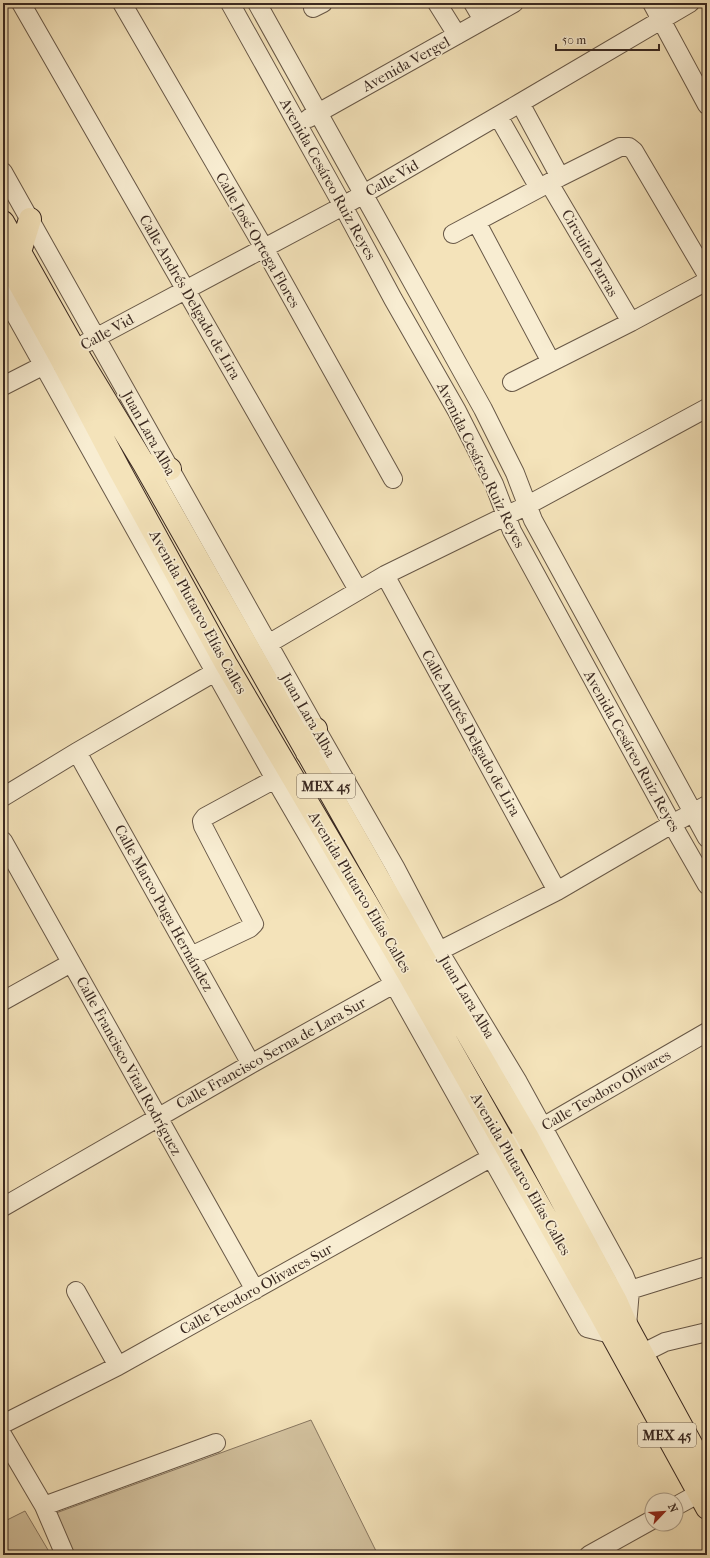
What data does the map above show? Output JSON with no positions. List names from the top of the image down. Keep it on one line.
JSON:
{"streets":{"main road":["Avenida Plutarco Elías Calles","MEX 45"],"street":["Avenida Vergel","Calle Vid","Avenida Cesáreo Ruiz Reyes","Calle José Ortega Flores","Circuito Parras","Calle Andrés Delgado de Lira","Juan Lara Alba","Calle Marco Puga Hernández","Calle Francisco Serna de Lara Sur","Calle Francisco Vital Rodríguez","Calle Teodoro Olivares","Calle Teodoro Olivares Sur"]},"crossings":[["Avenida Vergel","Avenida Cesáreo Ruiz Reyes"],["Calle Vid","Avenida Cesáreo Ruiz Reyes"],["Calle Vid","Calle José Ortega Flores"],["Calle Vid","Circuito Parras"],["Calle Vid","Calle Andrés Delgado de Lira"],["Calle Vid","Juan Lara Alba"],["Calle Vid","Avenida Plutarco Elías Calles"],["Juan Lara Alba","Avenida Plutarco Elías Calles"],["Juan Lara Alba","Calle Teodoro Olivares"],["Avenida Plutarco Elías Calles","Calle Teodoro Olivares"],["Avenida Plutarco Elías Calles","Calle Teodoro Olivares Sur"],["Calle Marco Puga Hernández","Calle Francisco Serna de Lara Sur"],["Calle Francisco Serna de Lara Sur","Calle Francisco Vital Rodríguez"],["Calle Francisco Vital Rodríguez","Calle Teodoro Olivares Sur"],["Calle Teodoro Olivares","Calle Teodoro Olivares Sur"]],"scale_bar":"50 m","north":"top right"}
